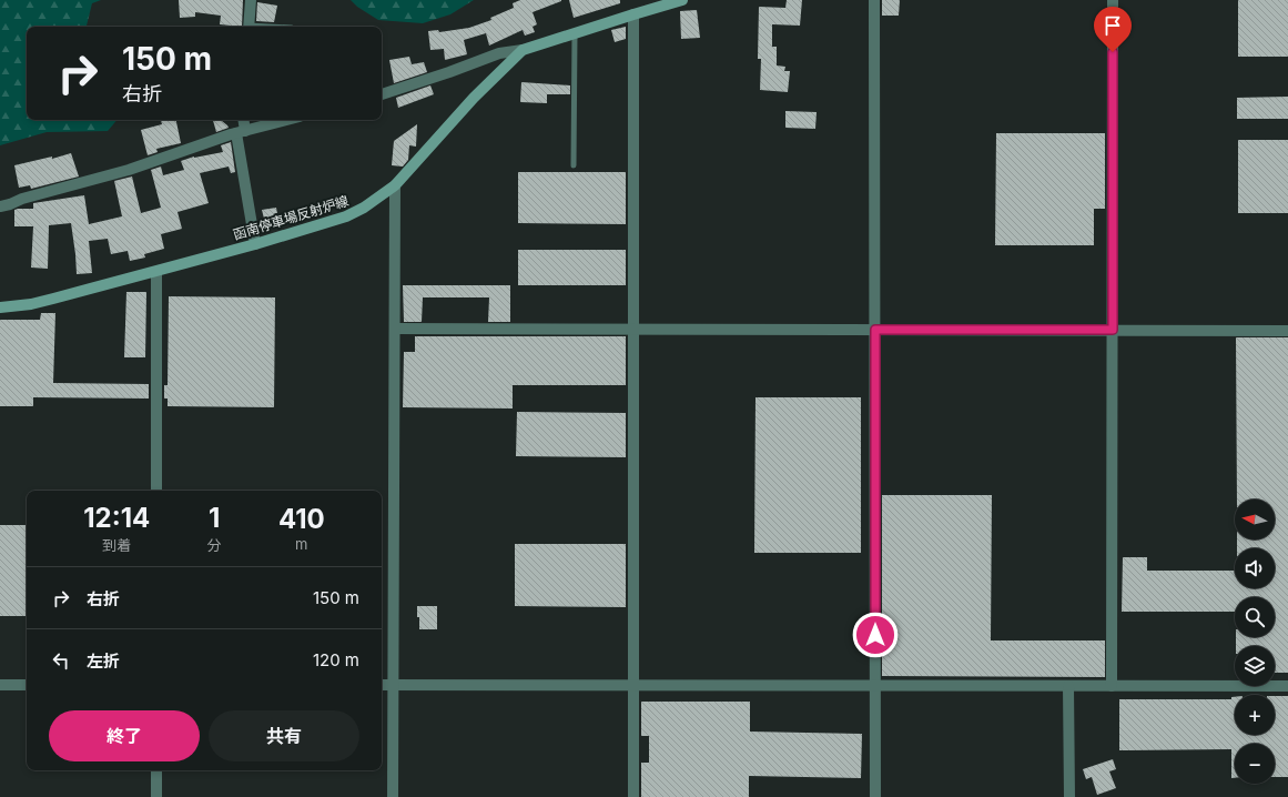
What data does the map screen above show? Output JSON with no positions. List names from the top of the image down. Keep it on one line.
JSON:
{"streets":{"main road":["函南停車場反射炉線"]},"north":"left","page":{"turn":["150 m","右折"],"eta":["12:14","到着","1","分","410","m"],"map_buttons":["+","−"],"list":[{"name":"右折","value":"150 m"},{"name":"左折","value":"120 m"}],"buttons":["終了","共有"]}}
